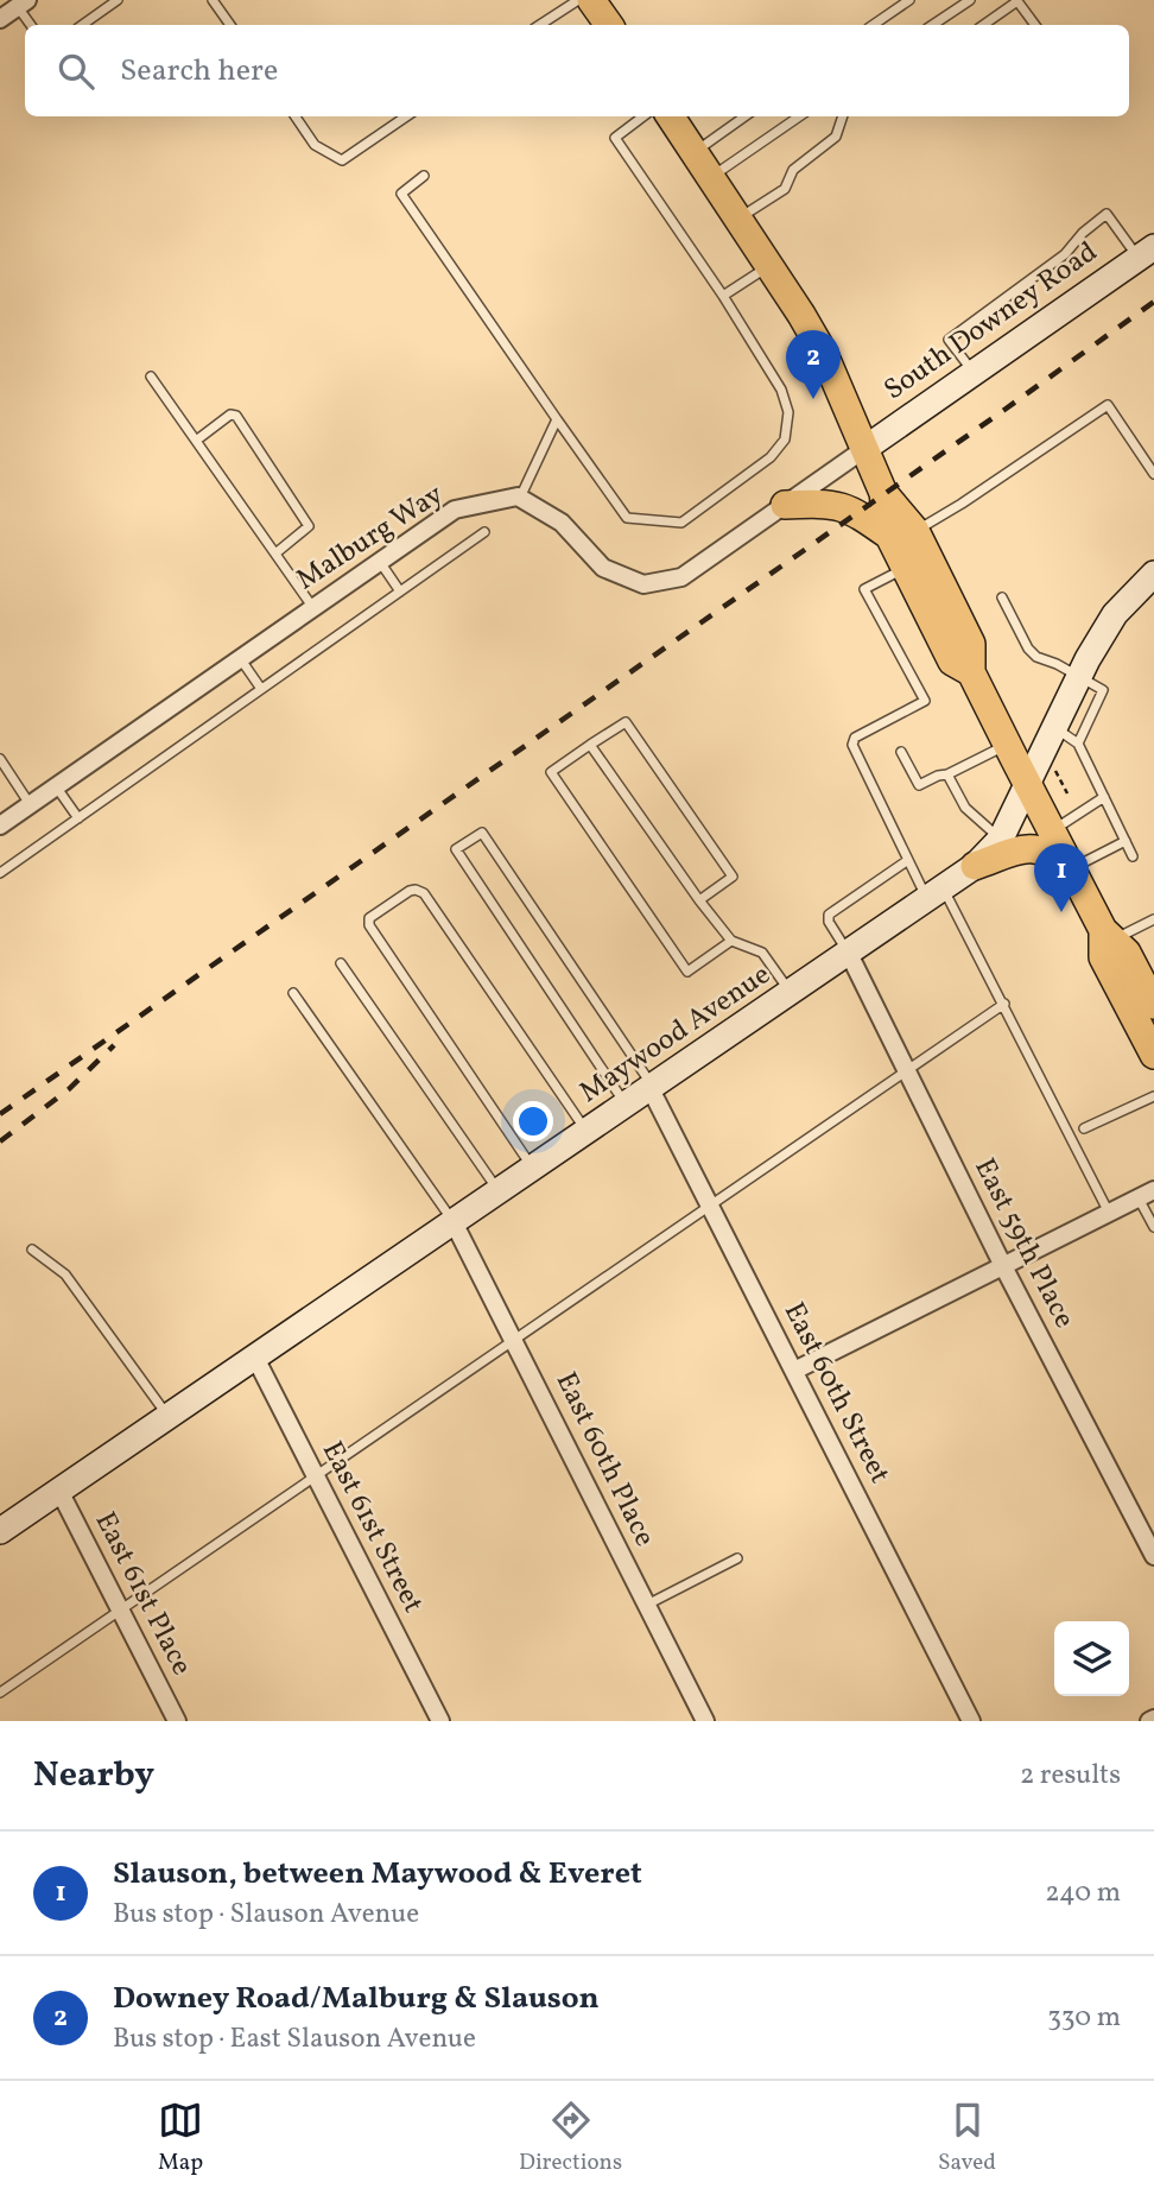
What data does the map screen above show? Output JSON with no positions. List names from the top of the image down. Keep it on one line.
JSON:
{"streets":{"street":["South Downey Road","Malburg Way","Maywood Avenue","East 59th Place","East 60th Street","East 60th Place","East 61st Street","East 61st Place"]},"crossings":[["Maywood Avenue","East 59th Place"],["Maywood Avenue","East 60th Street"],["Maywood Avenue","East 60th Place"],["Maywood Avenue","East 61st Street"],["Maywood Avenue","East 61st Place"]],"page":{"search":"Search here","pins":["2","1"],"heading":["Nearby","2 results"],"list":[{"mark":"1","name":"Slauson, between Maywood & Everet","note":"Bus stop · Slauson Avenue","value":"240 m"},{"mark":"2","name":"Downey Road/Malburg & Slauson","note":"Bus stop · East Slauson Avenue","value":"330 m"}],"nav":["Map","Directions","Saved"]}}
